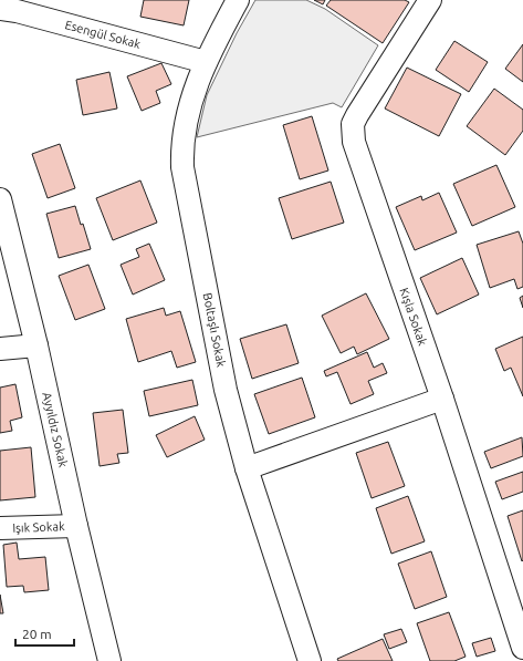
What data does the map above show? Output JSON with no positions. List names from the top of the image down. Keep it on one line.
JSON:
{"streets":{"street":["Esengül Sokak","Kışla Sokak","Boltaşlı Sokak","Ayyıldız Sokak","Işık Sokak"]},"crossings":[["Esengül Sokak","Boltaşlı Sokak"],["Ayyıldız Sokak","Işık Sokak"]],"scale_bar":"20 m"}
